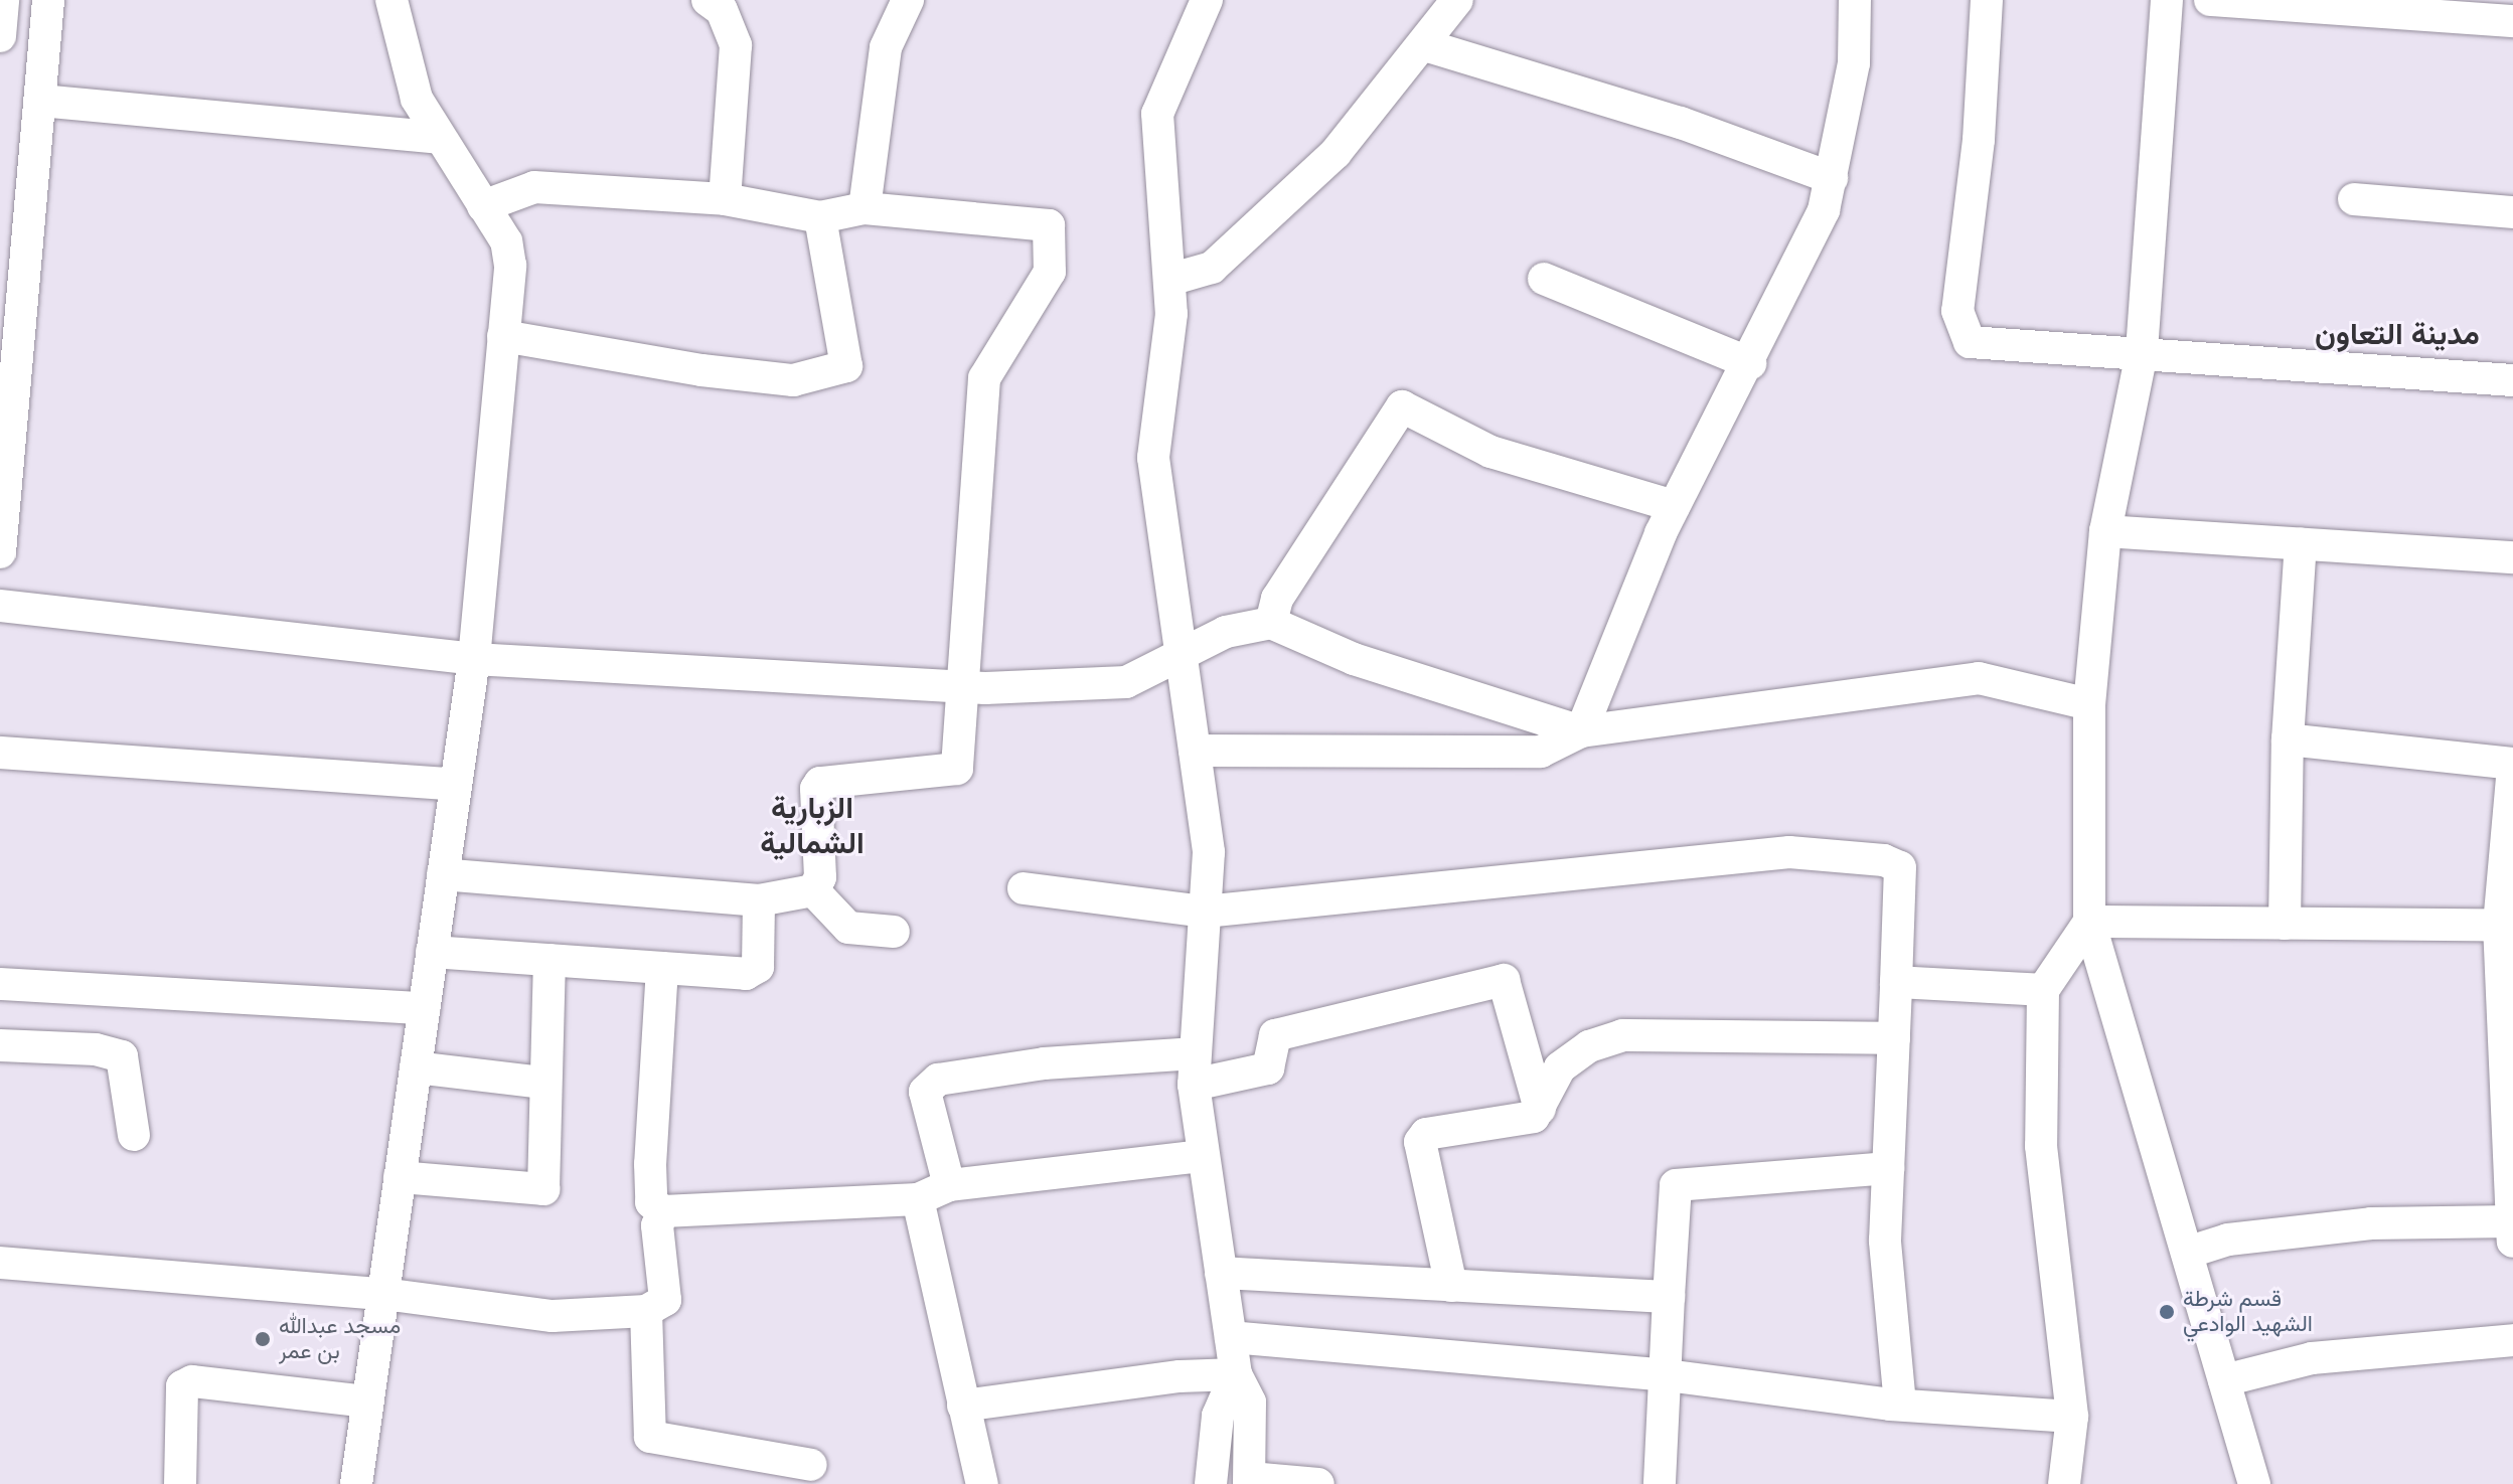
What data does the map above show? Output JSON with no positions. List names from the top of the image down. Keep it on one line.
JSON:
{"districts":["مدينة التعاون","الزبارية الشمالية"],"places":["قسم شرطة الشهيد الوادعي","مسجد عبدالله بن عمر"]}
